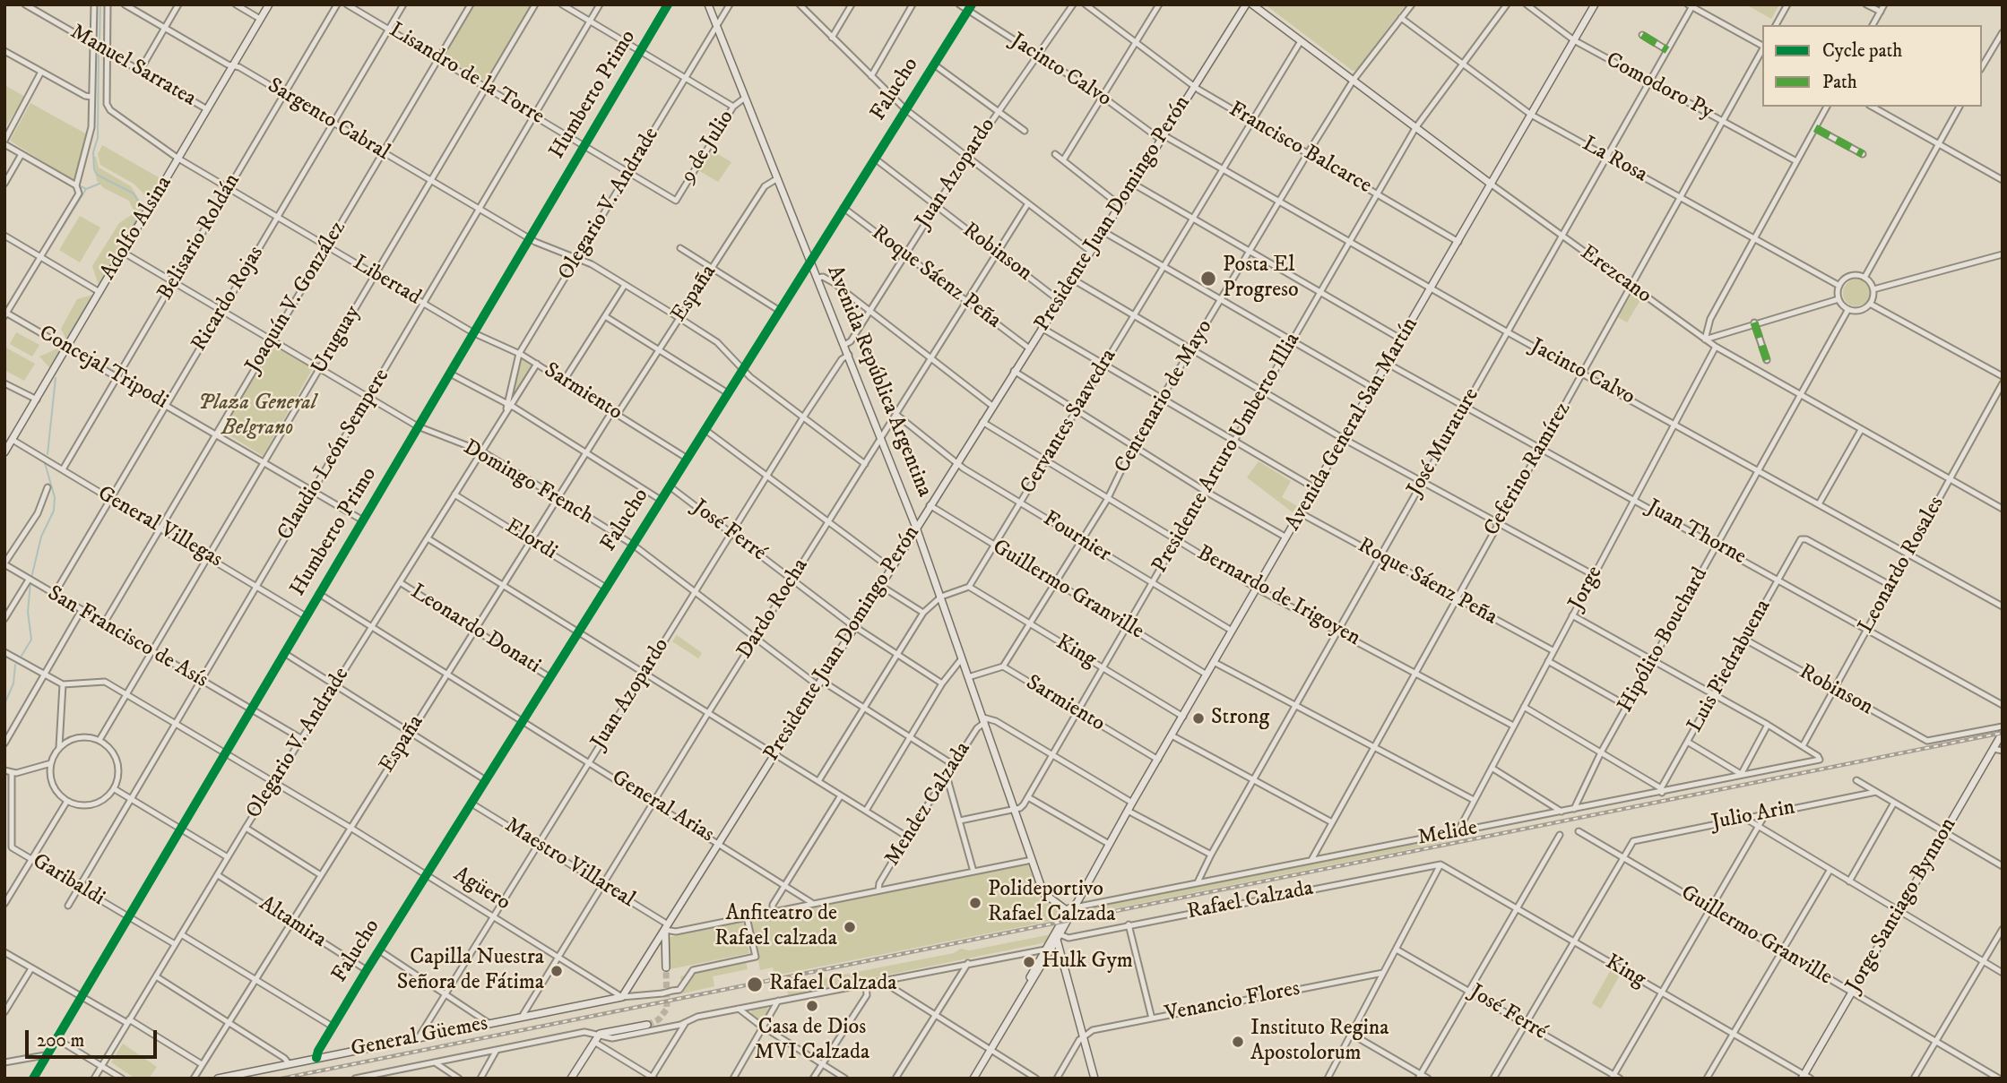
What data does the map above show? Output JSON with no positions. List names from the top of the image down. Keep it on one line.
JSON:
{"streets":{"street":["Manuel Sarratea","Jacinto Calvo","Lisandro de la Torre","Comodoro Py","Falucho","Humberto Primo","Sargento Cabral","9 de Julio","Francisco Balcarce","La Rosa","Juan Azopardo","Olegario V. Andrade","Presidente Juan Domingo Perón","Adolfo Alsina","Belisario Roldán","Robinson","Erezcano","Roque Sáenz Peña","Libertad","España","Joaquín V. González","Ricardo Rojas","Uruguay","Concejal Tripodi","Avenida República Argentina","Sarmiento","Centenario de Mayo","Cervantes Saavedra","Avenida General San Martín","José Murature","Presidente Arturo Umberto Illia","Claudio León Sempere","Ceferino Ramírez","Domingo French","General Villegas","José Ferré","Juan Thorne","Fournier","Elordi","Leonardo Rosales","Jorge","Guillermo Granville","Bernardo de Irigoyen","Dardo Rocha","Leonardo Donati","San Francisco de Asís","Hipólito Bouchard","King","Luis Piedrabuena","Mendez Calzada","General Arias","Julio Arin","Melide","Maestro Villareal","Garibaldi","Agüero","Rafael Calzada","Jorge Santiago Bynnon","Altamira","Venancio Flores","General Güemes"]},"crossings":[["Manuel Sarratea","Adolfo Alsina"],["Manuel Sarratea","Libertad"],["Jacinto Calvo","Falucho"],["Jacinto Calvo","Juan Azopardo"],["Jacinto Calvo","Presidente Juan Domingo Perón"],["Jacinto Calvo","Centenario de Mayo"],["Jacinto Calvo","Cervantes Saavedra"],["Jacinto Calvo","Avenida General San Martín"],["Jacinto Calvo","José Murature"],["Jacinto Calvo","Presidente Arturo Umberto Illia"],["Jacinto Calvo","Ceferino Ramírez"],["Jacinto Calvo","Leonardo Rosales"],["Jacinto Calvo","Jorge"],["Jacinto Calvo","Hipólito Bouchard"],["Lisandro de la Torre","Humberto Primo"],["Lisandro de la Torre","Joaquín V. González"],["Lisandro de la Torre","Ricardo Rojas"],["Lisandro de la Torre","Uruguay"],["Lisandro de la Torre","Claudio León Sempere"],["Comodoro Py","Avenida General San Martín"],["Comodoro Py","José Murature"],["Comodoro Py","Ceferino Ramírez"],["Falucho","Robinson"],["Falucho","Roque Sáenz Peña"],["Falucho","Avenida República Argentina"],["Falucho","Sarmiento"],["Falucho","Domingo French"],["Falucho","José Ferré"],["Falucho","Elordi"],["Falucho","Leonardo Donati"],["Falucho","General Arias"],["Falucho","Maestro Villareal"],["Falucho","Agüero"],["Falucho","Altamira"],["Falucho","General Güemes"],["Humberto Primo","Sargento Cabral"],["Humberto Primo","Libertad"],["Humberto Primo","Concejal Tripodi"],["Humberto Primo","Sarmiento"],["Humberto Primo","Domingo French"],["Humberto Primo","General Villegas"],["Humberto Primo","José Ferré"],["Humberto Primo","San Francisco de Asís"],["Humberto Primo","General Arias"],["Humberto Primo","Garibaldi"],["Humberto Primo","Agüero"],["Sargento Cabral","Adolfo Alsina"],["Sargento Cabral","Belisario Roldán"],["Sargento Cabral","Joaquín V. González"],["Sargento Cabral","Ricardo Rojas"],["Sargento Cabral","Uruguay"],["Sargento Cabral","Claudio León Sempere"],["9 de Julio","Olegario V. Andrade"],["9 de Julio","Avenida República Argentina"],["Francisco Balcarce","Presidente Juan Domingo Perón"],["Francisco Balcarce","Centenario de Mayo"],["Francisco Balcarce","Cervantes Saavedra"],["Francisco Balcarce","Avenida General San Martín"],["Francisco Balcarce","Presidente Arturo Umberto Illia"],["La Rosa","Centenario de Mayo"],["La Rosa","Avenida General San Martín"],["La Rosa","José Murature"],["La Rosa","Presidente Arturo Umberto Illia"],["La Rosa","Ceferino Ramírez"],["La Rosa","Hipólito Bouchard"],["Juan Azopardo","Robinson"],["Juan Azopardo","Roque Sáenz Peña"],["Juan Azopardo","Avenida República Argentina"],["Juan Azopardo","Domingo French"],["Juan Azopardo","José Ferré"],["Juan Azopardo","General Arias"],["Juan Azopardo","Maestro Villareal"],["Juan Azopardo","Agüero"],["Juan Azopardo","General Güemes"],["Olegario V. Andrade","Avenida República Argentina"],["Olegario V. Andrade","Sarmiento"],["Olegario V. Andrade","Domingo French"],["Olegario V. Andrade","José Ferré"],["Olegario V. Andrade","Elordi"],["Olegario V. Andrade","Leonardo Donati"],["Olegario V. Andrade","San Francisco de Asís"],["Olegario V. Andrade","General Arias"],["Olegario V. Andrade","Garibaldi"],["Olegario V. Andrade","Agüero"],["Olegario V. Andrade","Altamira"],["Presidente Juan Domingo Perón","Robinson"],["Presidente Juan Domingo Perón","Roque Sáenz Peña"],["Presidente Juan Domingo Perón","Avenida República Argentina"],["Presidente Juan Domingo Perón","Domingo French"],["Presidente Juan Domingo Perón","José Ferré"],["Presidente Juan Domingo Perón","Fournier"],["Presidente Juan Domingo Perón","Guillermo Granville"],["Presidente Juan Domingo Perón","Bernardo de Irigoyen"],["Presidente Juan Domingo Perón","General Arias"],["Presidente Juan Domingo Perón","Maestro Villareal"],["Presidente Juan Domingo Perón","Agüero"],["Presidente Juan Domingo Perón","General Güemes"],["Adolfo Alsina","Libertad"],["Adolfo Alsina","Concejal Tripodi"],["Adolfo Alsina","Domingo French"],["Adolfo Alsina","General Villegas"],["Belisario Roldán","Libertad"],["Belisario Roldán","Concejal Tripodi"],["Belisario Roldán","Domingo French"],["Belisario Roldán","General Villegas"],["Robinson","Leonardo Rosales"],["Robinson","Dardo Rocha"],["Robinson","Luis Piedrabuena"],["Erezcano","Centenario de Mayo"],["Erezcano","Cervantes Saavedra"],["Erezcano","Avenida General San Martín"],["Erezcano","José Murature"],["Erezcano","Presidente Arturo Umberto Illia"],["Erezcano","Ceferino Ramírez"],["Erezcano","Leonardo Rosales"],["Erezcano","Jorge"],["Erezcano","Hipólito Bouchard"],["Roque Sáenz Peña","Avenida General San Martín"],["Roque Sáenz Peña","José Murature"],["Roque Sáenz Peña","Ceferino Ramírez"],["Roque Sáenz Peña","Jorge"],["Roque Sáenz Peña","Dardo Rocha"],["Libertad","Joaquín V. González"],["Libertad","Ricardo Rojas"],["Libertad","Uruguay"],["Libertad","Sarmiento"],["Libertad","Claudio León Sempere"],["España","Avenida República Argentina"],["España","Sarmiento"],["España","Domingo French"],["España","José Ferré"],["España","Elordi"],["España","Leonardo Donati"],["España","General Arias"],["España","Agüero"],["España","Altamira"],["Joaquín V. González","Concejal Tripodi"],["Joaquín V. González","Domingo French"],["Joaquín V. González","General Villegas"],["Joaquín V. González","San Francisco de Asís"],["Ricardo Rojas","Concejal Tripodi"],["Ricardo Rojas","Domingo French"],["Ricardo Rojas","General Villegas"],["Ricardo Rojas","San Francisco de Asís"],["Uruguay","Concejal Tripodi"],["Uruguay","Domingo French"],["Uruguay","General Villegas"],["Uruguay","San Francisco de Asís"],["Uruguay","Agüero"],["Concejal Tripodi","Claudio León Sempere"],["Avenida República Argentina","Sarmiento"],["Avenida República Argentina","Avenida General San Martín"],["Avenida República Argentina","Presidente Arturo Umberto Illia"],["Avenida República Argentina","Dardo Rocha"],["Avenida República Argentina","Mendez Calzada"],["Sarmiento","Centenario de Mayo"],["Sarmiento","Avenida General San Martín"],["Sarmiento","Presidente Arturo Umberto Illia"],["Centenario de Mayo","Fournier"],["Centenario de Mayo","Guillermo Granville"],["Centenario de Mayo","Bernardo de Irigoyen"],["Centenario de Mayo","King"],["Cervantes Saavedra","Fournier"],["Cervantes Saavedra","Guillermo Granville"],["Cervantes Saavedra","Bernardo de Irigoyen"],["Cervantes Saavedra","King"],["Avenida General San Martín","Juan Thorne"],["Avenida General San Martín","Fournier"],["Avenida General San Martín","Guillermo Granville"],["Avenida General San Martín","Bernardo de Irigoyen"],["Avenida General San Martín","King"],["Avenida General San Martín","Melide"],["Avenida General San Martín","Rafael Calzada"],["José Murature","Juan Thorne"],["José Murature","Bernardo de Irigoyen"],["José Murature","Melide"],["Presidente Arturo Umberto Illia","Fournier"],["Presidente Arturo Umberto Illia","Guillermo Granville"],["Presidente Arturo Umberto Illia","Bernardo de Irigoyen"],["Presidente Arturo Umberto Illia","King"],["Claudio León Sempere","Domingo French"],["Claudio León Sempere","General Villegas"],["Claudio León Sempere","San Francisco de Asís"],["Claudio León Sempere","Garibaldi"],["Claudio León Sempere","Agüero"],["Ceferino Ramírez","Juan Thorne"],["Ceferino Ramírez","Bernardo de Irigoyen"],["Ceferino Ramírez","Melide"],["Domingo French","Dardo Rocha"],["Domingo French","Mendez Calzada"],["José Ferré","Dardo Rocha"],["Juan Thorne","Leonardo Rosales"],["Juan Thorne","Jorge"],["Juan Thorne","Hipólito Bouchard"],["Juan Thorne","Luis Piedrabuena"],["Fournier","Dardo Rocha"],["Leonardo Rosales","Luis Piedrabuena"],["Leonardo Rosales","Melide"],["Jorge","Bernardo de Irigoyen"],["Jorge","Melide"],["Guillermo Granville","Julio Arin"],["Guillermo Granville","Jorge Santiago Bynnon"],["Dardo Rocha","General Arias"],["Dardo Rocha","Maestro Villareal"],["Dardo Rocha","Agüero"],["Dardo Rocha","General Güemes"],["Hipólito Bouchard","Melide"],["King","Rafael Calzada"],["King","Jorge Santiago Bynnon"],["Luis Piedrabuena","Melide"],["Agüero","General Güemes"]],"parks":["Plaza General Belgrano"],"places":["Posta El Progreso","Strong","Polideportivo Rafael Calzada","Anfiteatro de Rafael calzada","Hulk Gym","Capilla Nuestra Señora de Fátima","Rafael Calzada","Casa de Dios MVI Calzada","Instituto Regina Apostolorum"],"legend":["Cycle path","Path"],"scale_bar":"200 m"}
